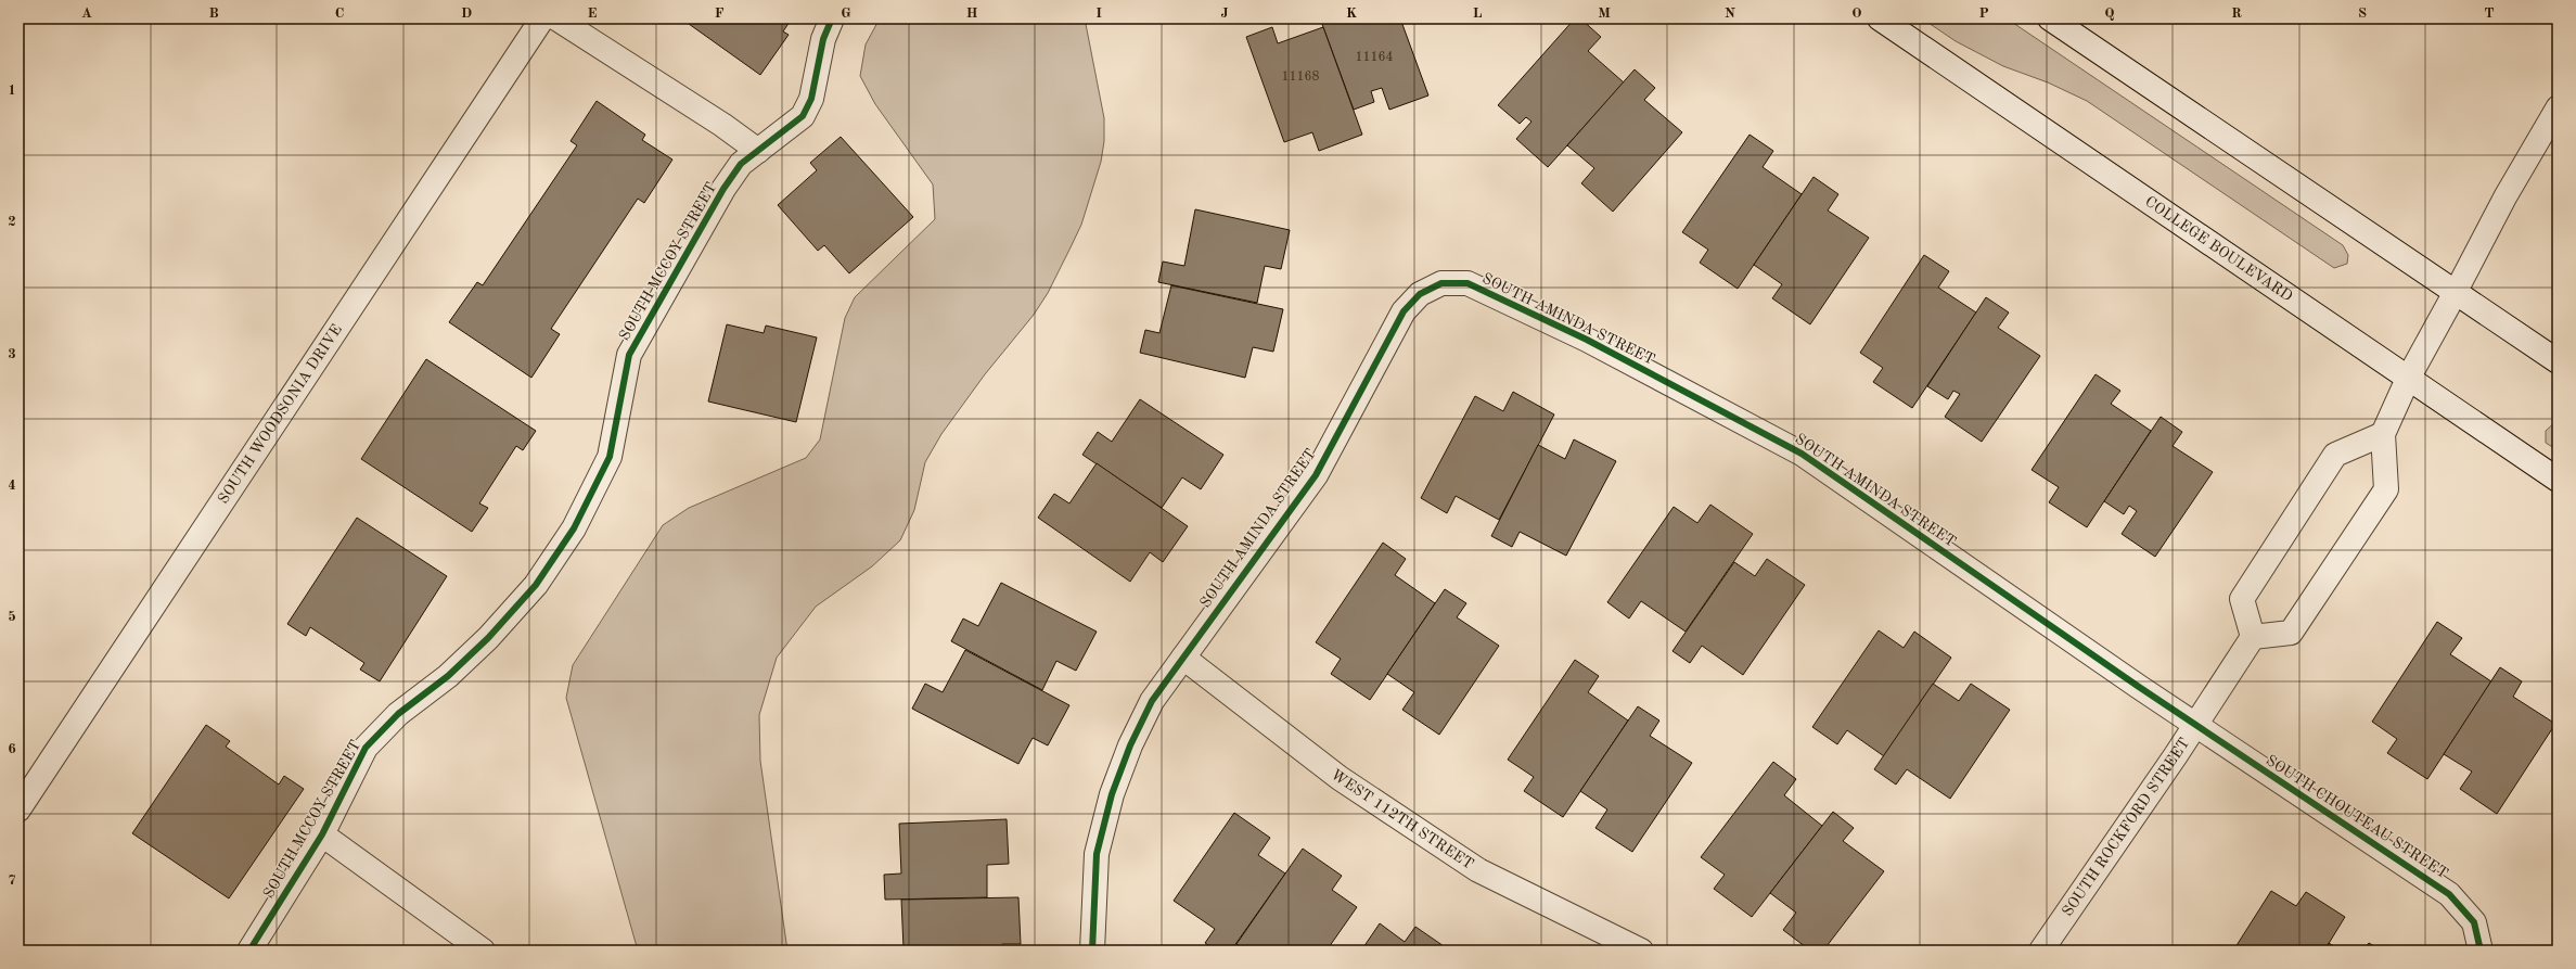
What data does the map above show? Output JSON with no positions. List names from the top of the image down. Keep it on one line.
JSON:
{"streets":{"street":["COLLEGE BOULEVARD","SOUTH MCCOY STREET","SOUTH AMINDA STREET","SOUTH WOODSONIA DRIVE","SOUTH CHOUTEAU STREET","WEST 112TH STREET","SOUTH ROCKFORD STREET"]},"crossings":[["SOUTH AMINDA STREET","SOUTH CHOUTEAU STREET"],["SOUTH AMINDA STREET","WEST 112TH STREET"],["SOUTH AMINDA STREET","SOUTH ROCKFORD STREET"],["SOUTH CHOUTEAU STREET","SOUTH ROCKFORD STREET"]],"house_numbers":["11164","11168"],"grid":{"columns":["A","B","C","D","E","F","G","H","I","J","K","L","M","N","O","P","Q","R","S","T"],"rows":["1","2","3","4","5","6","7"]}}
